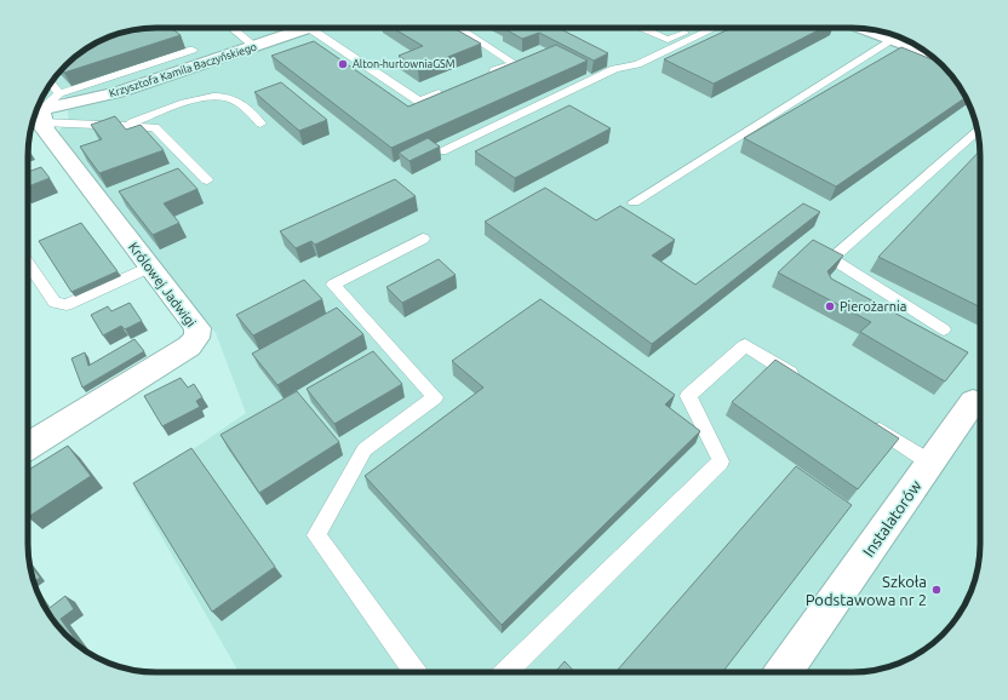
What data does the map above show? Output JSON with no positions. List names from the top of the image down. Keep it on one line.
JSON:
{"streets":{"street":["Krzysztofa Kamila Baczyńskiego","Królowej Jadwigi","Instalatorów"]},"crossings":[["Krzysztofa Kamila Baczyńskiego","Królowej Jadwigi"]],"places":["Alton-hurtowniaGSM","Pierożarnia","Szkoła Podstawowa nr 2"]}
